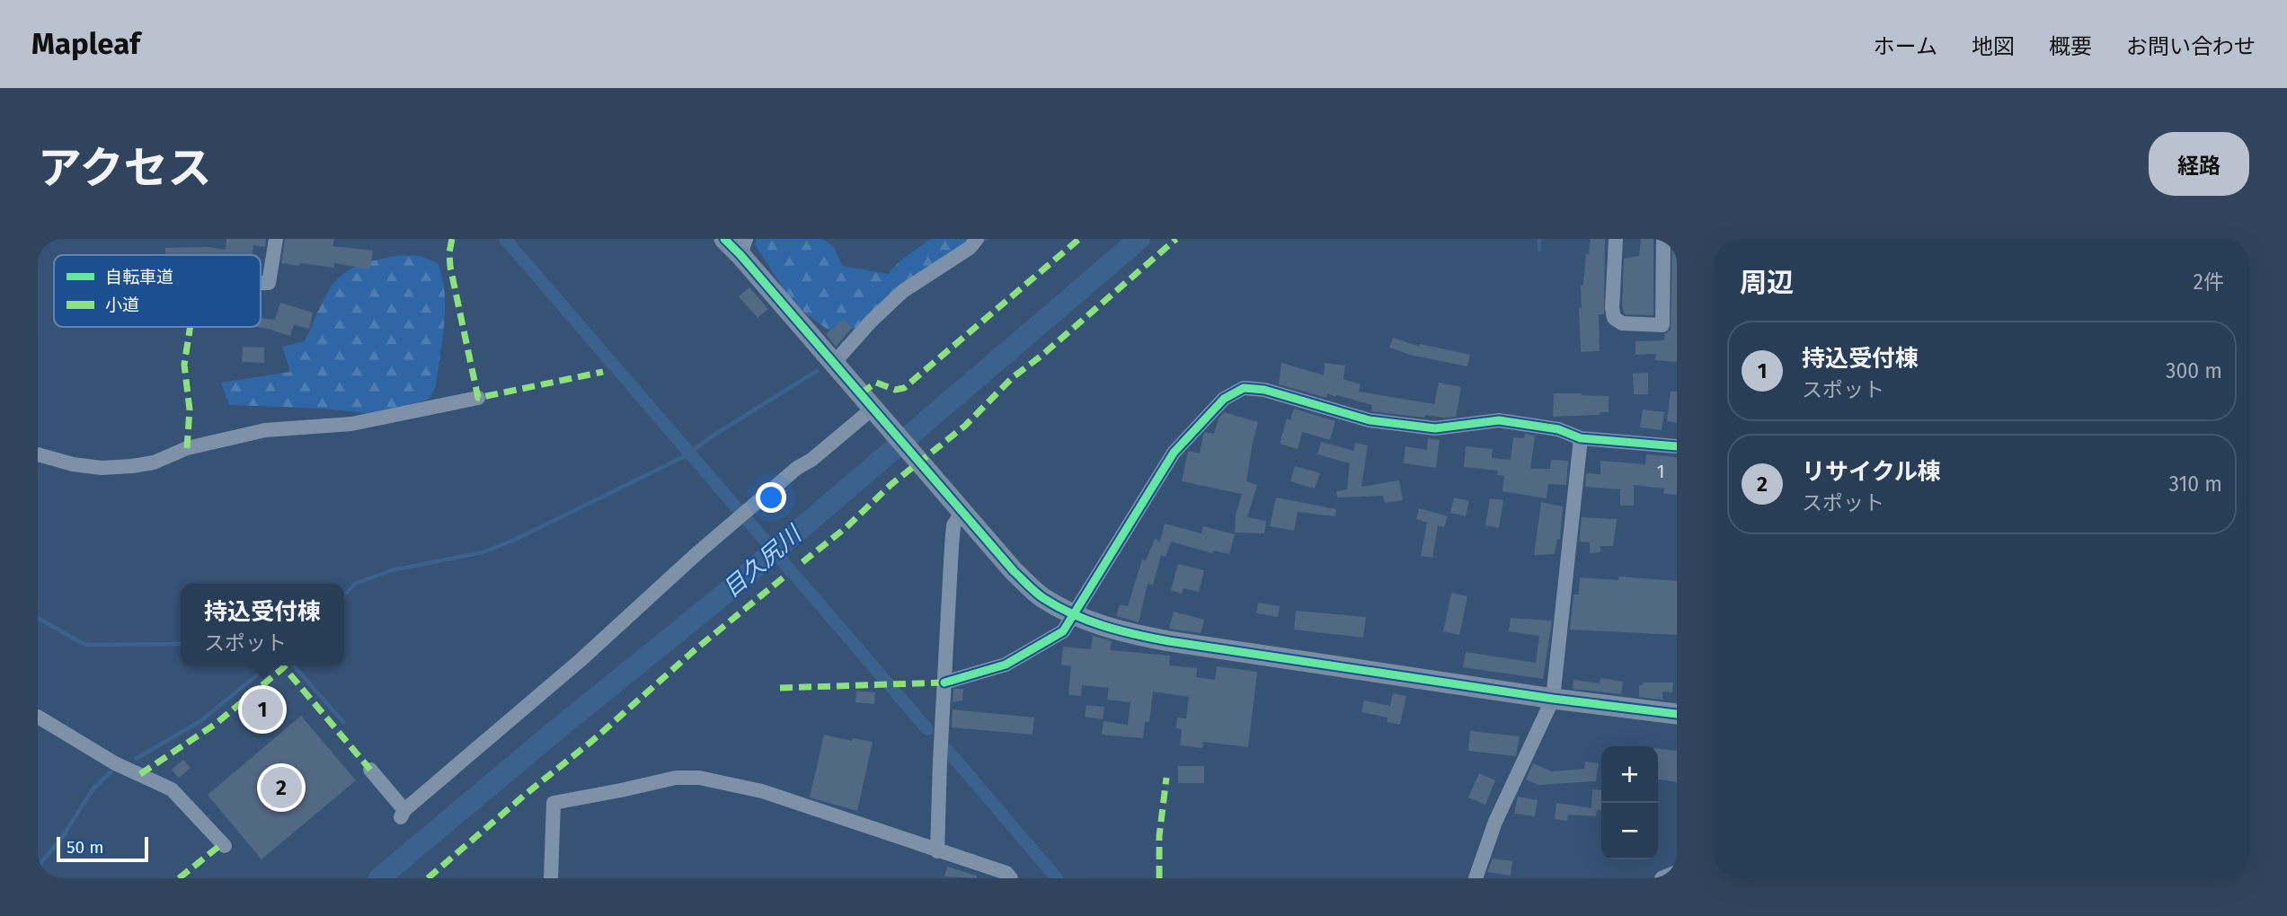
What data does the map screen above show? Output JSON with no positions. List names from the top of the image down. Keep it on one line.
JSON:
{"water":["目久尻川"],"house_numbers":["1"],"legend":["自転車道","小道"],"scale_bar":"50 m","page":{"header":"Mapleaf","nav":["ホーム","地図","概要","お問い合わせ"],"title":"アクセス","buttons":"経路","heading":["周辺","2件"],"list":[{"mark":"1","name":"持込受付棟","note":"スポット","value":"300 m"},{"mark":"2","name":"リサイクル棟","note":"スポット","value":"310 m"}],"popup":["持込受付棟","スポット"],"pins":["1","2"],"map_buttons":["+","−"],"scale":"50 m"}}
